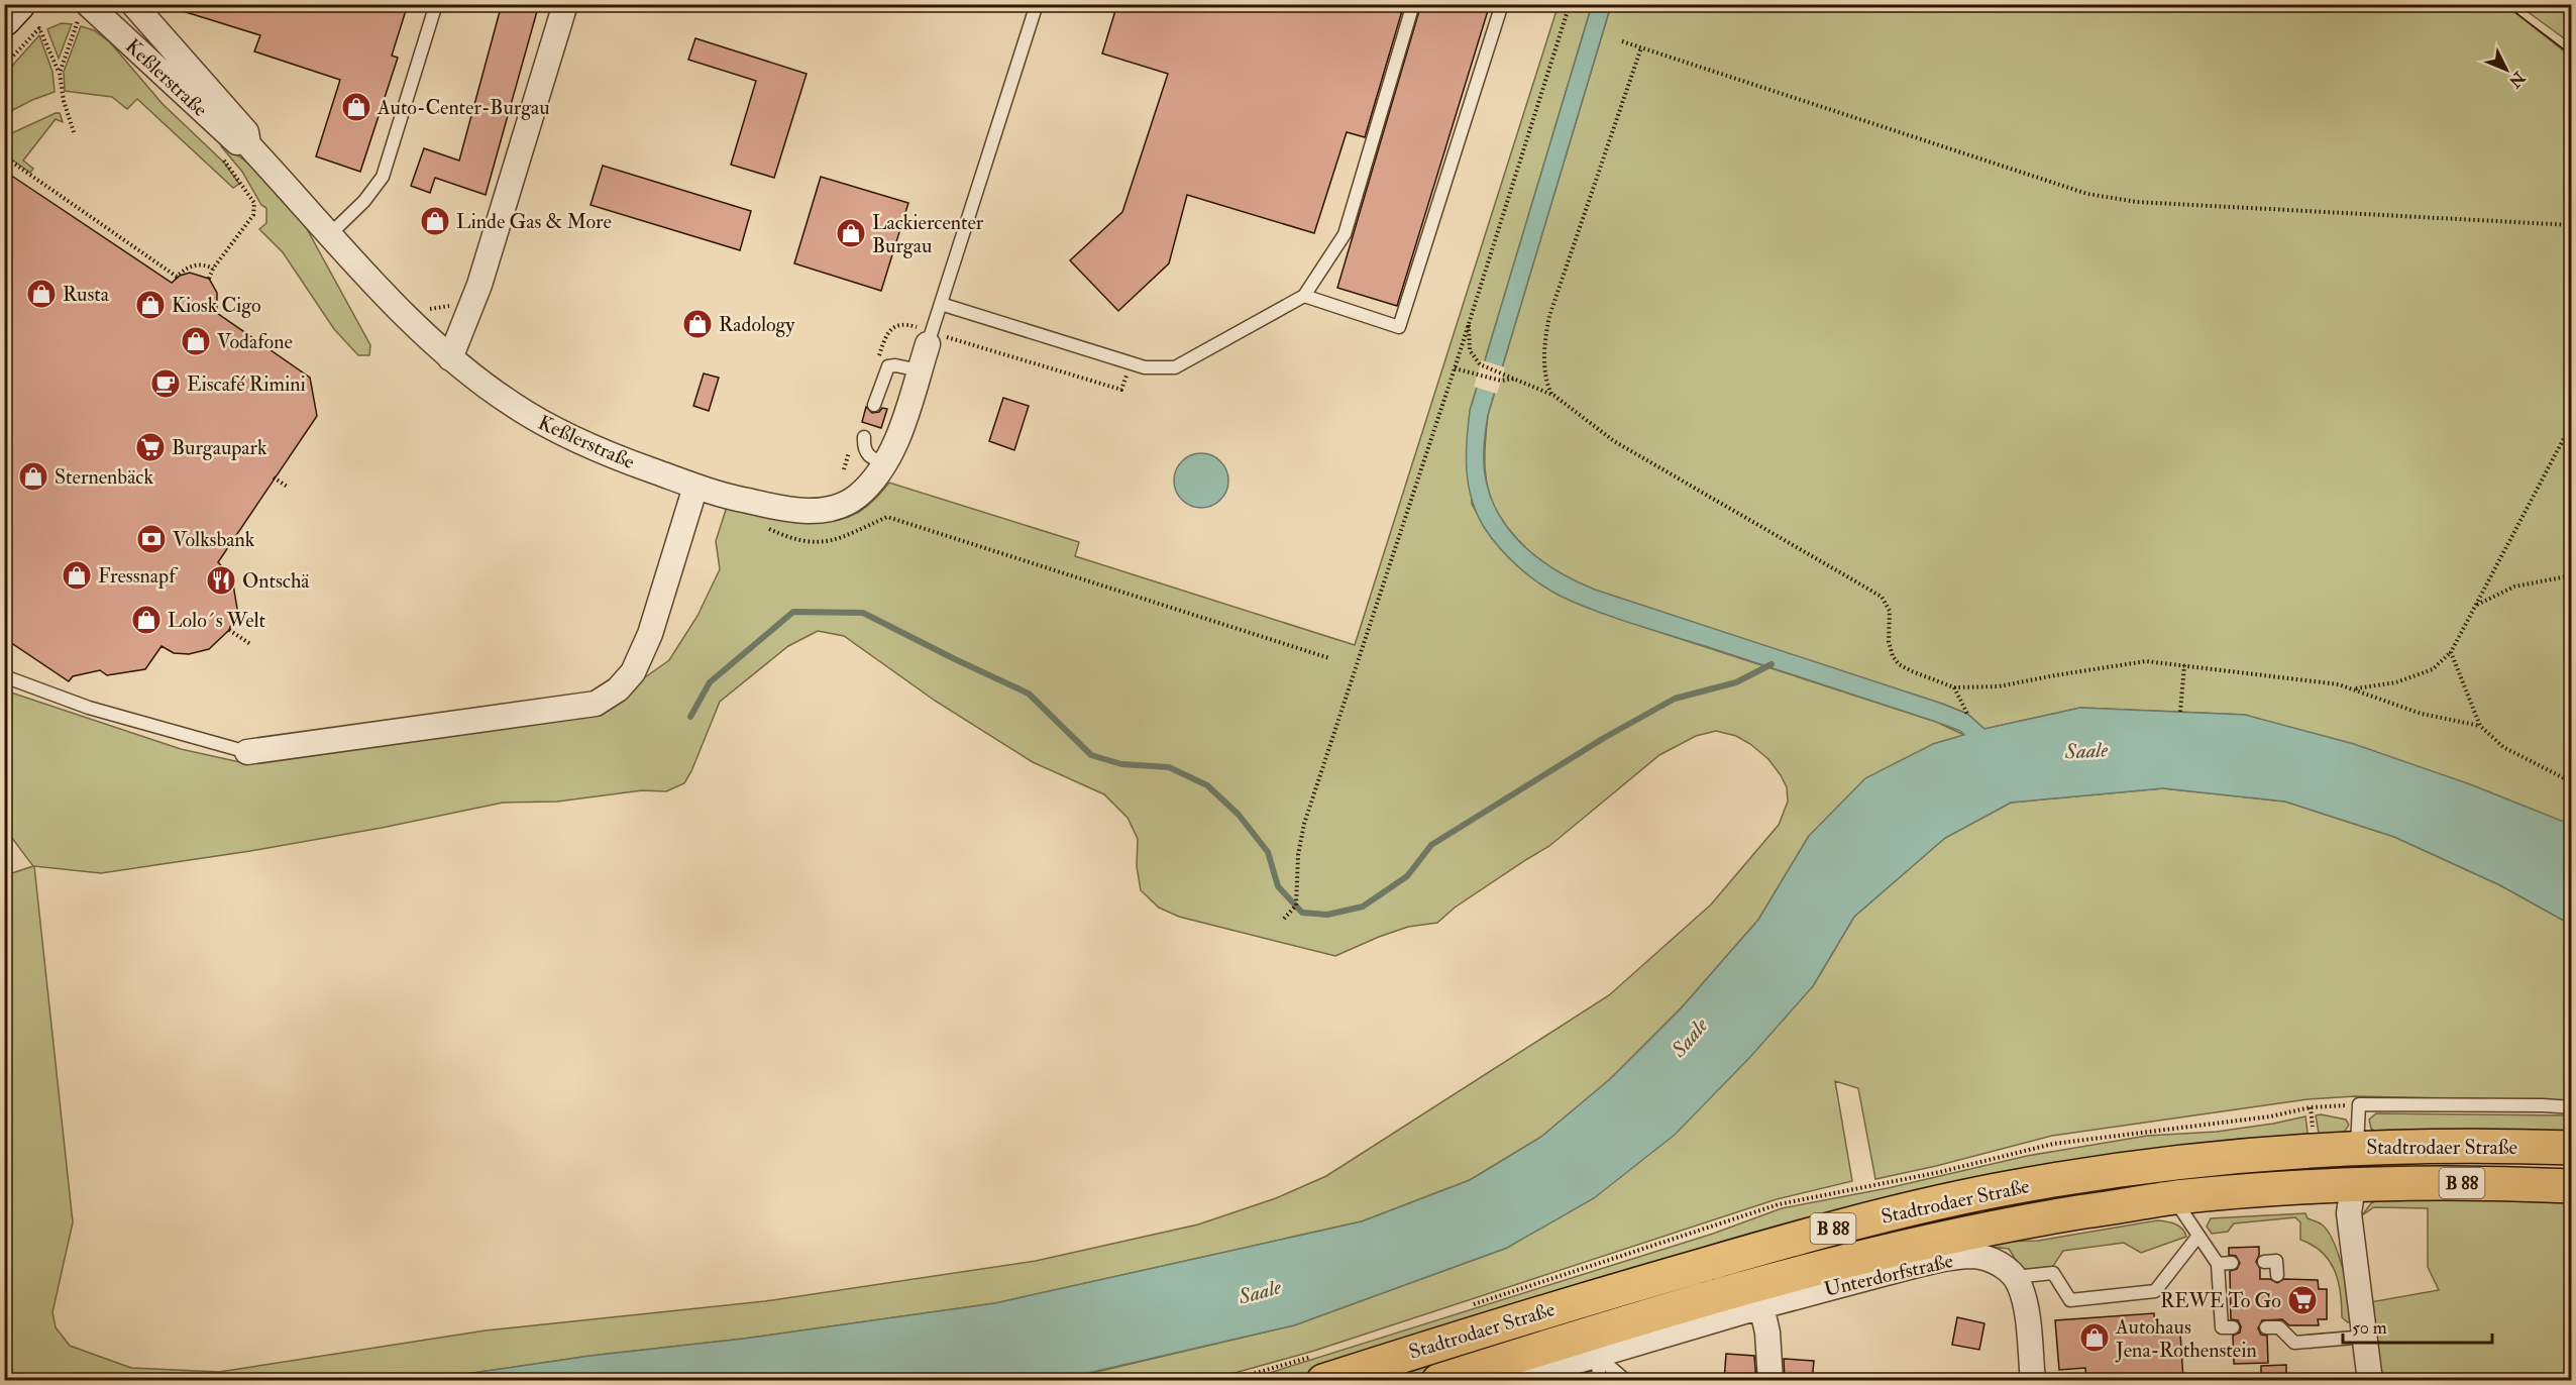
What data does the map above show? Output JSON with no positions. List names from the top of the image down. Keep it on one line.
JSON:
{"streets":{"main road":["Stadtrodaer Straße","B 88"],"street":["Keßlerstraße","Unterdorfstraße"]},"water":["Saale"],"places":{"shop":["Auto-Center-Burgau","Linde Gas & More","Lackiercenter Burgau","Rusta","Kiosk Cigo","Radology","Vodafone","Sternenbäck","Fressnapf","Lolo´s Welt","Autohaus Jena-Rothenstein"],"cafe":["Eiscafé Rimini"],"supermarket":["Burgaupark","REWE To Go"],"bank":["Volksbank"],"restaurant":["Ontschä"]},"scale_bar":"50 m","north":"bottom right"}
